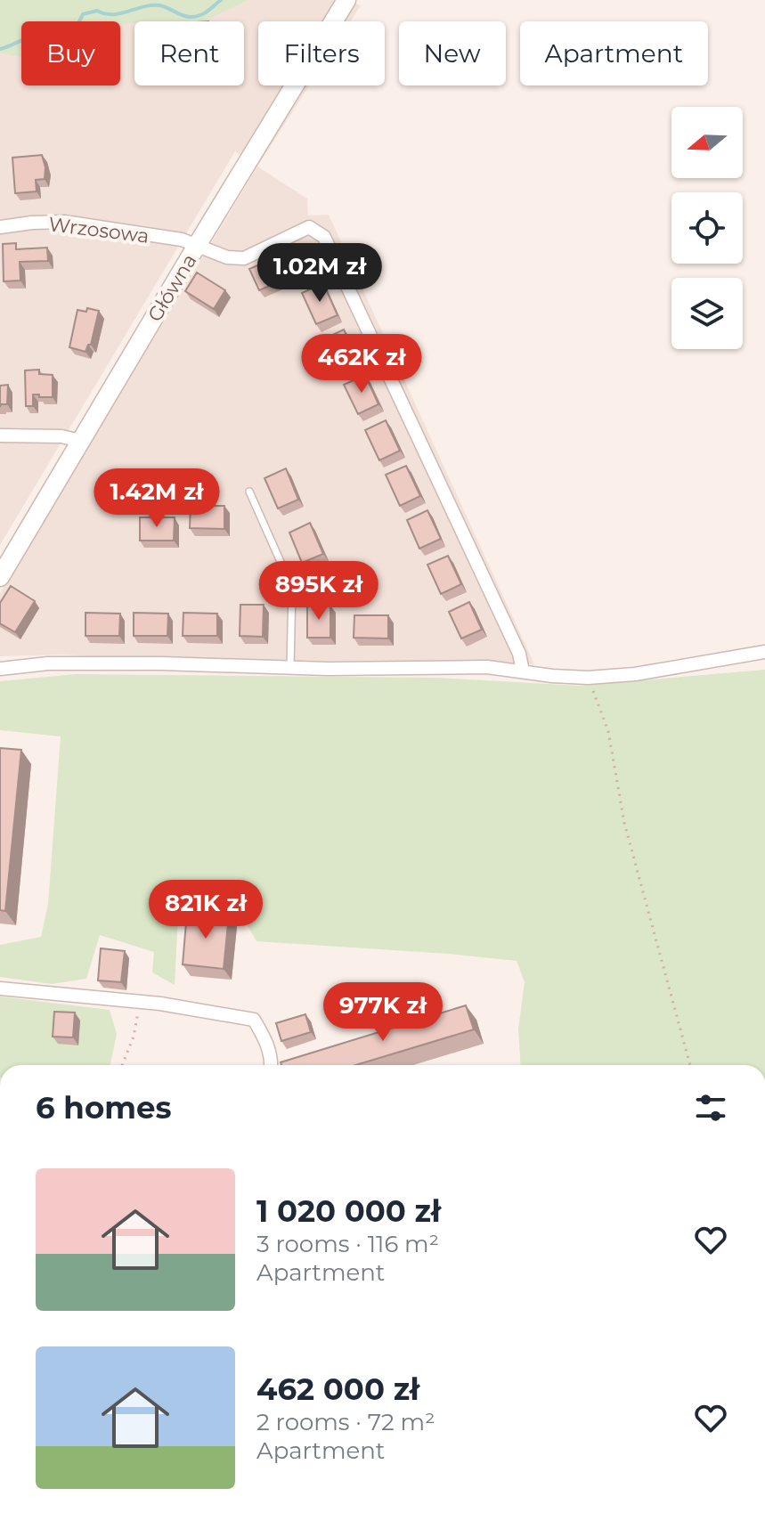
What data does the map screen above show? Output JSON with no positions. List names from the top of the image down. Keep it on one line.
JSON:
{"streets":{"street":["Wrzosowa","Główna"]},"crossings":[["Wrzosowa","Główna"]],"north":"left","page":{"chip":["Buy","Rent","Filters","New","Apartment"],"price":["1.02M zł","462K zł","1.42M zł","895K zł","821K zł","977K zł"],"heading":"6 homes","list":[{"name":"1 020 000 zł","note":"3 rooms · 116 m² · Apartment"},{"name":"462 000 zł","note":"2 rooms · 72 m² · Apartment"}]}}
